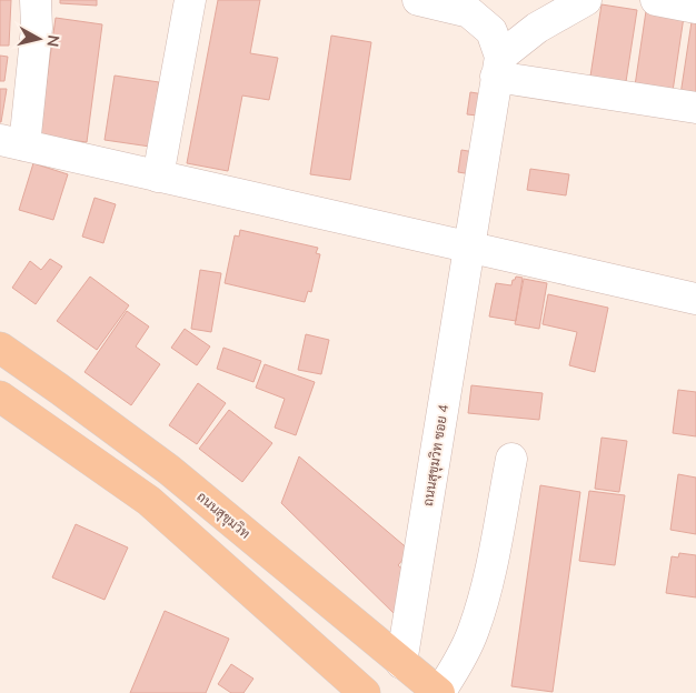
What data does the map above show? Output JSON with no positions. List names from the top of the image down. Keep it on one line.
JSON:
{"streets":{"main road":["ถนนสุขุมวิท"],"street":["ถนนสุขุมวิท ซอย 4"]},"crossings":[["ถนนสุขุมวิท ซอย 4","ถนนสุขุมวิท"]],"north":"right"}
